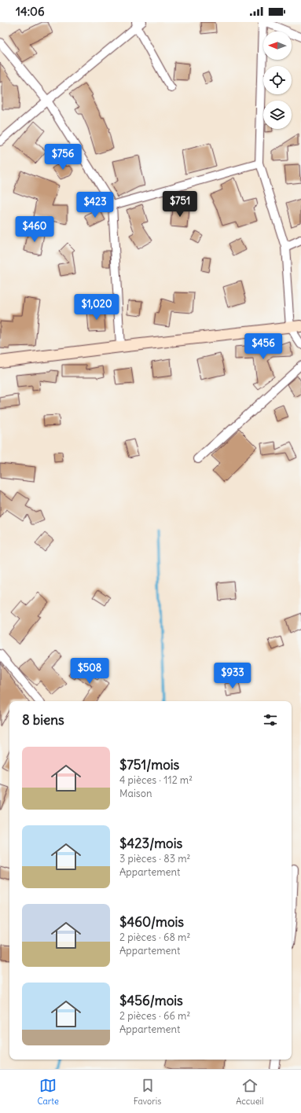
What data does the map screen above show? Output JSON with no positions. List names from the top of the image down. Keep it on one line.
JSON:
{"north":"left","page":{"status":"14:06","price":["$756","$751","$423","$460","$1,020","$456","$508","$933"],"heading":"8 biens","list":[{"name":"$751/mois","note":"4 pièces · 112 m² · Maison"},{"name":"$423/mois","note":"3 pièces · 83 m² · Appartement"},{"name":"$460/mois","note":"2 pièces · 68 m² · Appartement"},{"name":"$456/mois","note":"2 pièces · 66 m² · Appartement"}],"tabs":["Carte","Favoris","Accueil"]}}
